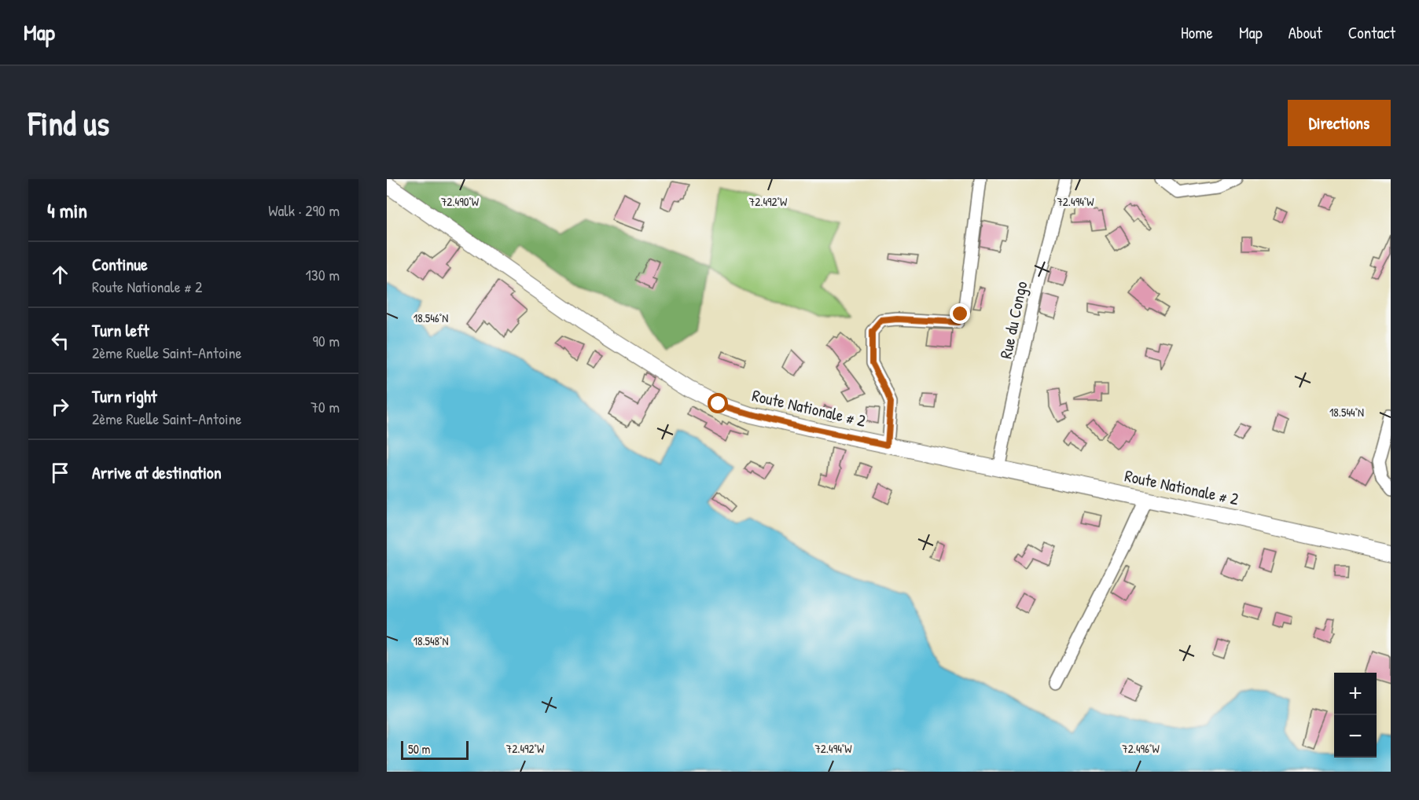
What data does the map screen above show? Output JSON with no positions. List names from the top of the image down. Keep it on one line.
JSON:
{"streets":{"main road":["Route Nationale # 2"],"street":["Rue du Congo"]},"crossings":[["Rue du Congo","Route Nationale # 2"]],"scale_bar":"50 m","page":{"header":"Map","nav":["Home","Map","About","Contact"],"buttons":"Directions","title":"Find us","heading":["4 min","Walk · 290 m"],"list":[["Continue","Route Nationale # 2","130 m"],["Turn left","2ème Ruelle Saint-Antoine","90 m"],["Turn right","2ème Ruelle Saint-Antoine","70 m"],"Arrive at destination"],"map_buttons":["+","−"],"scale":"50 m"},"coordinates":["72.490°W","72.492°W","72.494°W","18.546°N","18.544°N","18.548°N","72.496°W"]}
